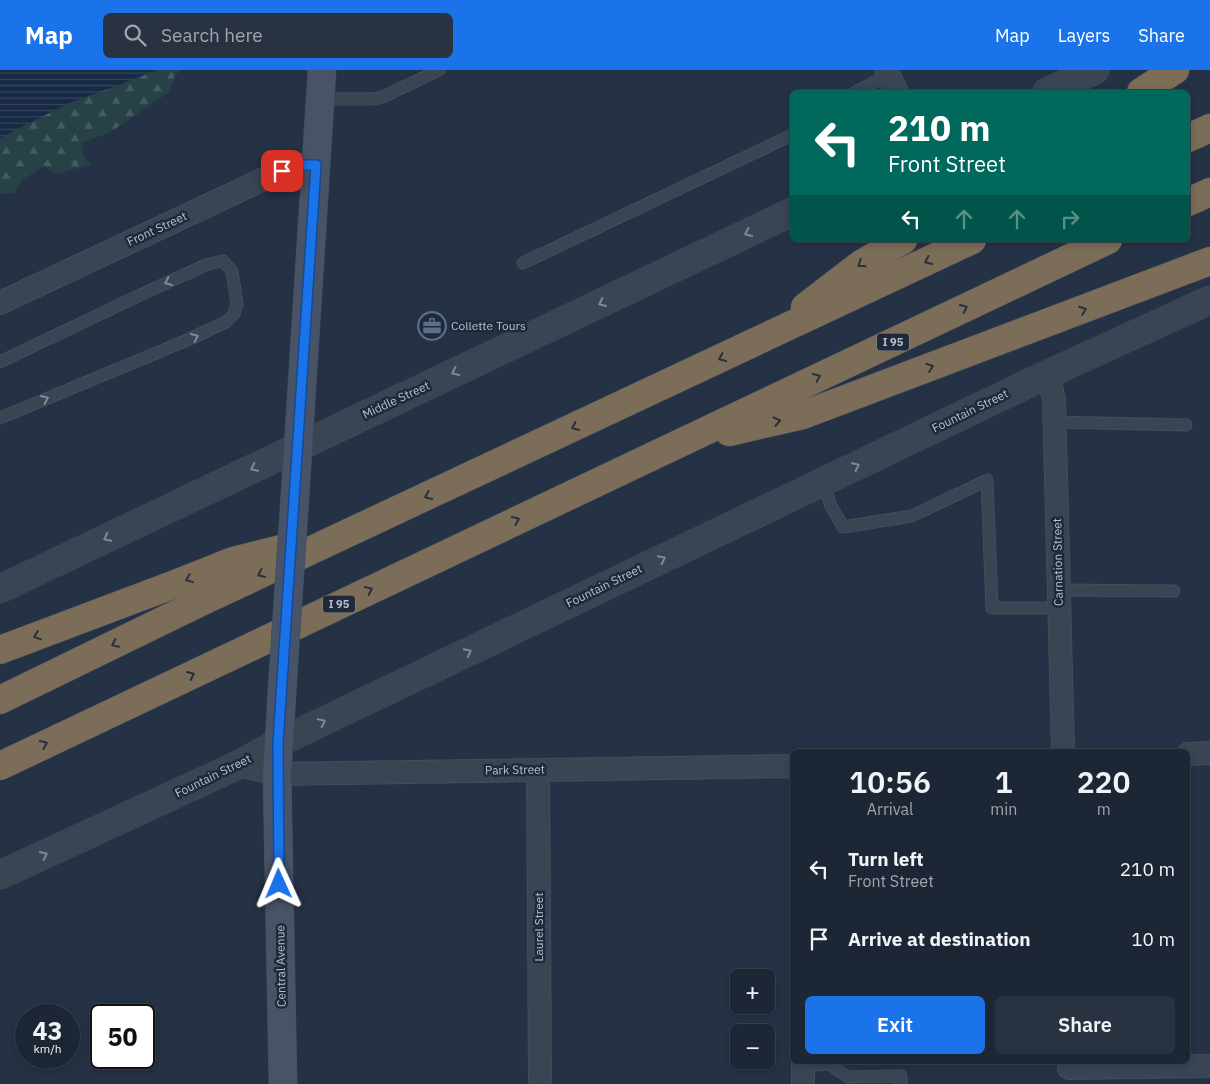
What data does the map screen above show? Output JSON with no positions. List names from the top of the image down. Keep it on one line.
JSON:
{"streets":{"highway":["I 95"],"main road":["Central Avenue"],"street":["Front Street","Middle Street","Fountain Street","Carnation Street","Park Street","Laurel Street"]},"crossings":[["Front Street","Central Avenue"],["Middle Street","Central Avenue"],["Fountain Street","Carnation Street"],["Fountain Street","Park Street"],["Fountain Street","Central Avenue"],["Park Street","Laurel Street"],["Park Street","Central Avenue"]],"one_way":["Middle Street","Fountain Street"],"places":{"office":["Collette Tours"]},"page":{"header":"Map","search":"Search here","nav":["Map","Layers","Share"],"turn":["210 m","Front Street"],"eta":["10:56","Arrival","1","min","220","m"],"list":[{"name":"Turn left","note":"Front Street","value":"210 m"},{"name":"Arrive at destination","value":"10 m"}],"map_buttons":["+","−"],"buttons":["Exit","Share"],"speed":"43 km/h","limit":"50"}}
